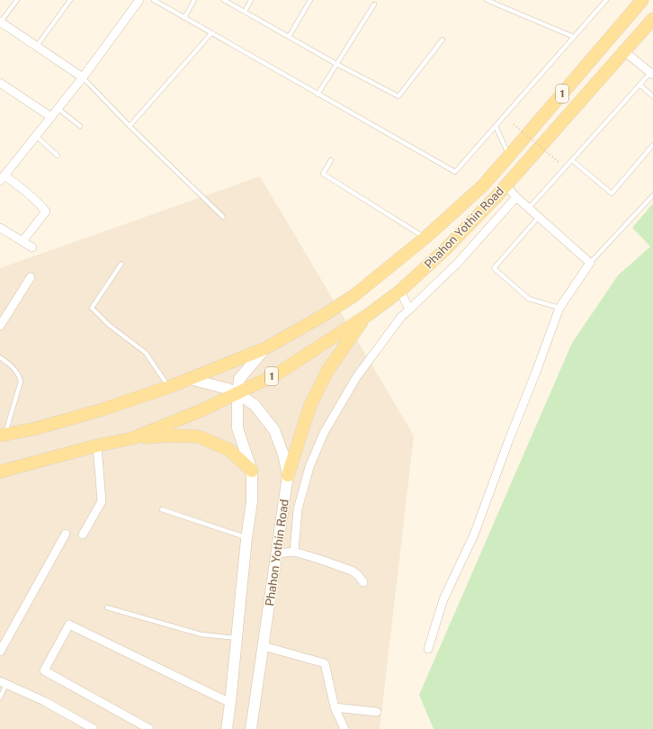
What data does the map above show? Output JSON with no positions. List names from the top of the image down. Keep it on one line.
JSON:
{"streets":{"main road":["1","Phahon Yothin Road"]}}
